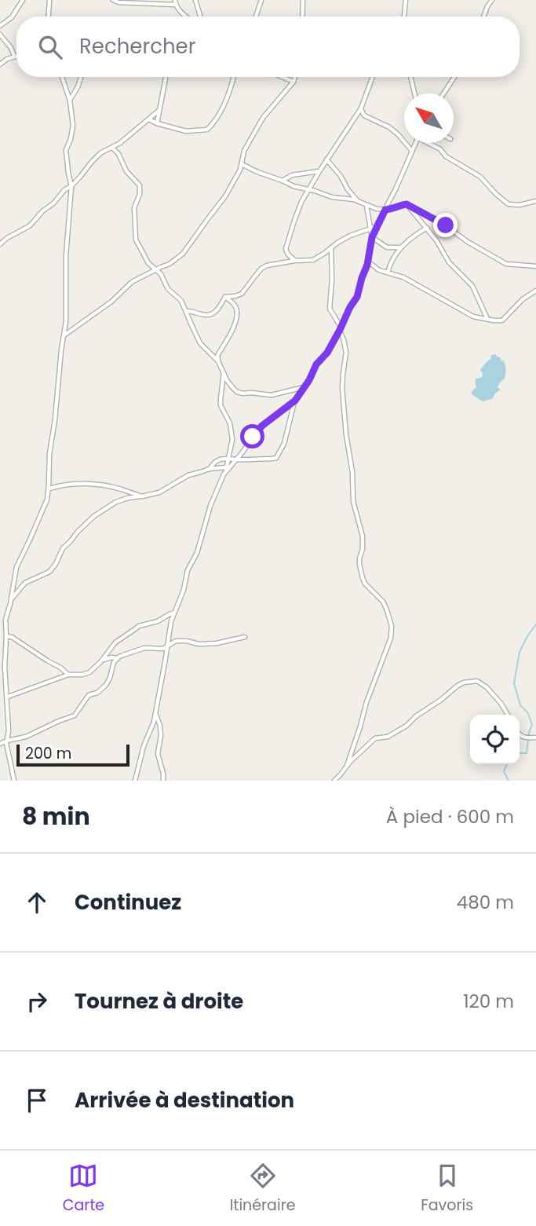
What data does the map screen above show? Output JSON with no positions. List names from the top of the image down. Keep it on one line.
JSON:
{"scale_bar":"200 m","north":"top left","page":{"search":"Rechercher","scale":"200 m","heading":["8 min","À pied · 600 m"],"list":[["Continuez","480 m"],["Tournez à droite","120 m"],"Arrivée à destination"],"nav":["Carte","Itinéraire","Favoris"]}}
